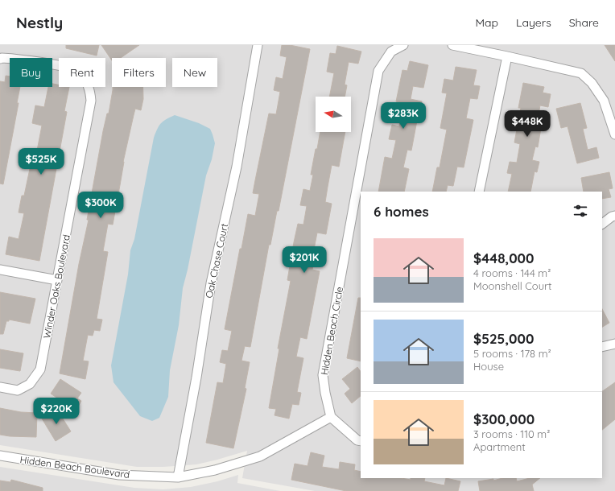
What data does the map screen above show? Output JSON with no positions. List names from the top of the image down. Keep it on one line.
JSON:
{"streets":{"street":["Oak Chase Court","Winder Oaks Boulevard","Hidden Beach Circle","Hidden Beach Boulevard"]},"crossings":[["Oak Chase Court","Hidden Beach Boulevard"],["Hidden Beach Circle","Hidden Beach Boulevard"]],"north":"left","page":{"header":"Nestly","nav":["Map","Layers","Share"],"chip":["Buy","Rent","Filters","New"],"price":["$283K","$448K","$525K","$300K","$201K","$220K"],"heading":"6 homes","list":[{"name":"$448,000","note":"4 rooms · 144 m² · Moonshell Court"},{"name":"$525,000","note":"5 rooms · 178 m² · House"},{"name":"$300,000","note":"3 rooms · 110 m² · Apartment"}]}}
